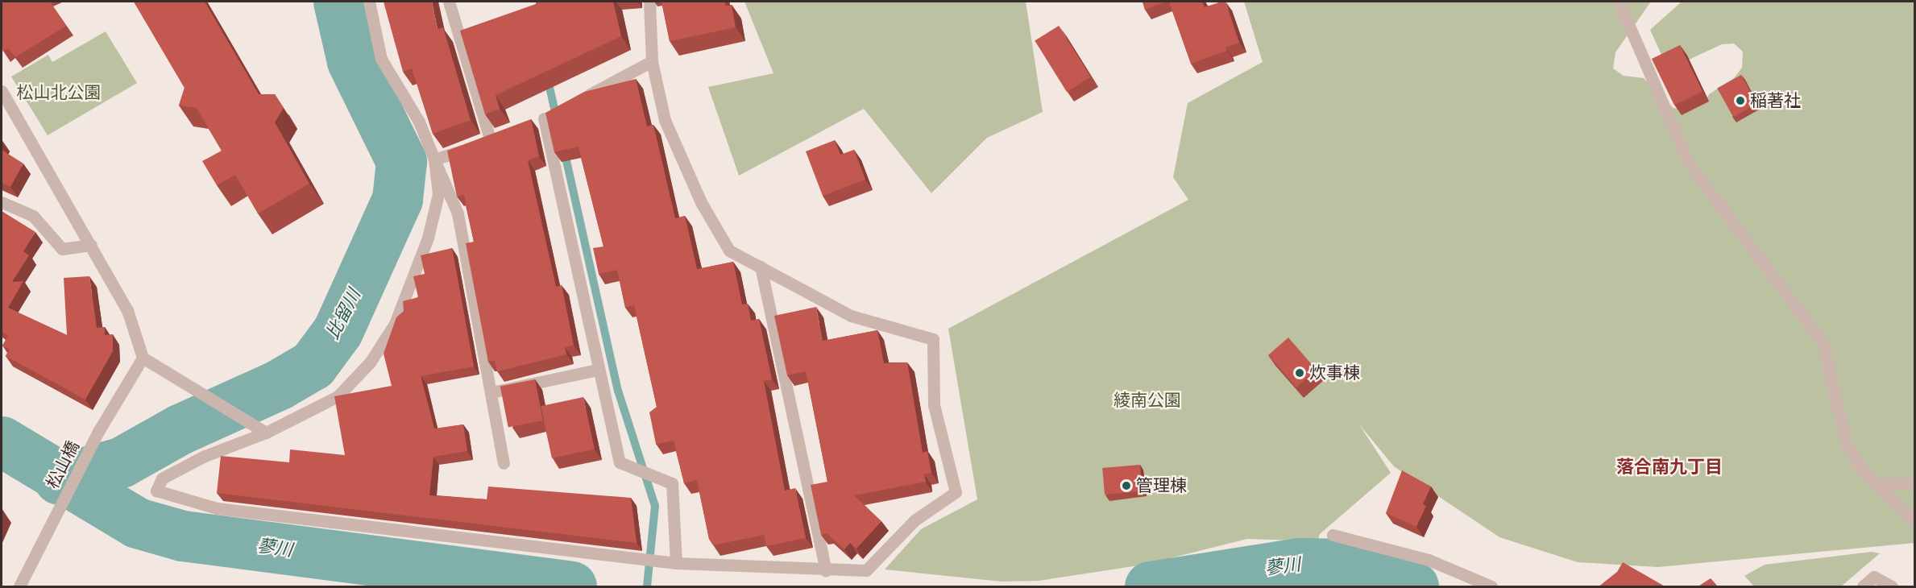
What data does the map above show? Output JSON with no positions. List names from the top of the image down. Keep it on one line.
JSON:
{"streets":{"street":["松山橋"]},"districts":["落合南九丁目"],"water":["比留川","蓼川"],"parks":["松山北公園","綾南公園"],"places":["稲著社","炊事棟","管理棟"]}
